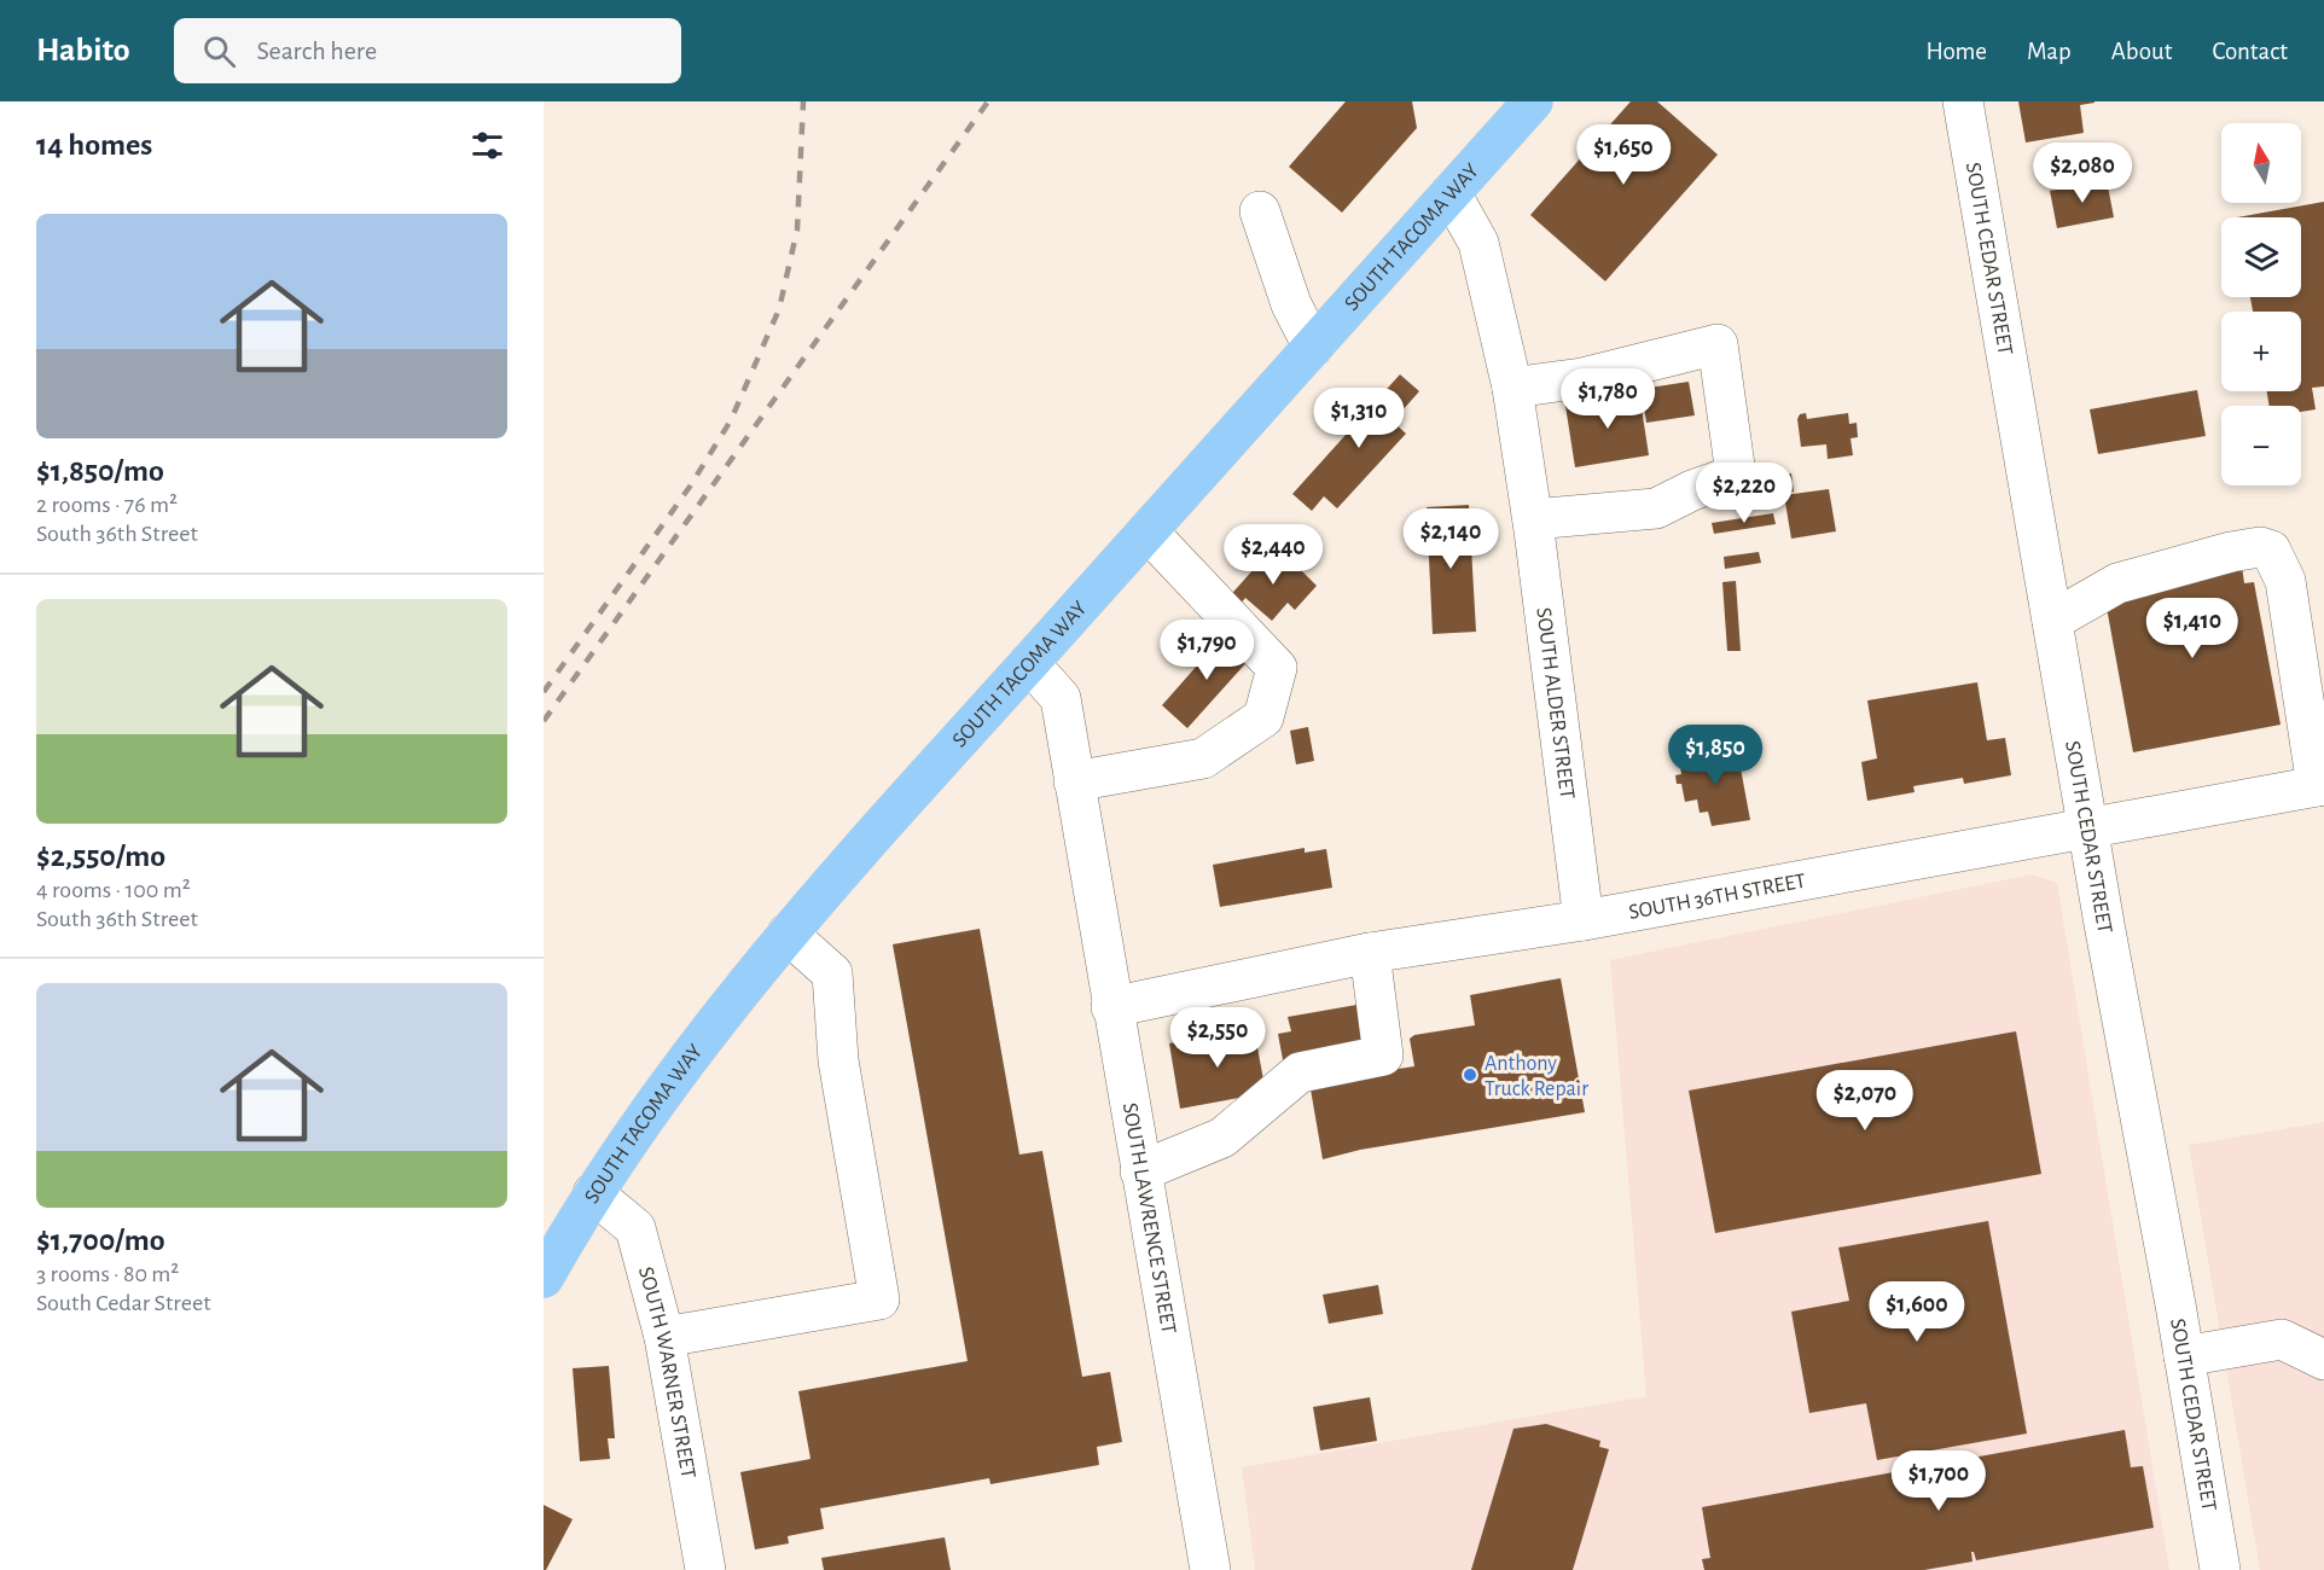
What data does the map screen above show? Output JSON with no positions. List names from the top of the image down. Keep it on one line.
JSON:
{"streets":{"main road":["SOUTH TACOMA WAY"],"street":["SOUTH CEDAR STREET","SOUTH ALDER STREET","SOUTH 36TH STREET","SOUTH LAWRENCE STREET","SOUTH WARNER STREET"]},"crossings":[["SOUTH TACOMA WAY","SOUTH ALDER STREET"],["SOUTH TACOMA WAY","SOUTH LAWRENCE STREET"],["SOUTH TACOMA WAY","SOUTH WARNER STREET"],["SOUTH CEDAR STREET","SOUTH 36TH STREET"],["SOUTH ALDER STREET","SOUTH 36TH STREET"],["SOUTH 36TH STREET","SOUTH LAWRENCE STREET"]],"places":["Anthony Truck Repair"],"north":"top","page":{"header":"Habito","search":"Search here","nav":["Home","Map","About","Contact"],"heading":"14 homes","map_buttons":["+","−"],"price":["$1,650","$2,080","$1,780","$1,310","$2,220","$2,140","$2,440","$1,410","$1,790","$1,850","$2,550","$2,070","$1,600","$1,700"],"list":[{"name":"$1,850/mo","note":"2 rooms · 76 m² · South 36th Street"},{"name":"$2,550/mo","note":"4 rooms · 100 m² · South 36th Street"},{"name":"$1,700/mo","note":"3 rooms · 80 m² · South Cedar Street"}]}}
